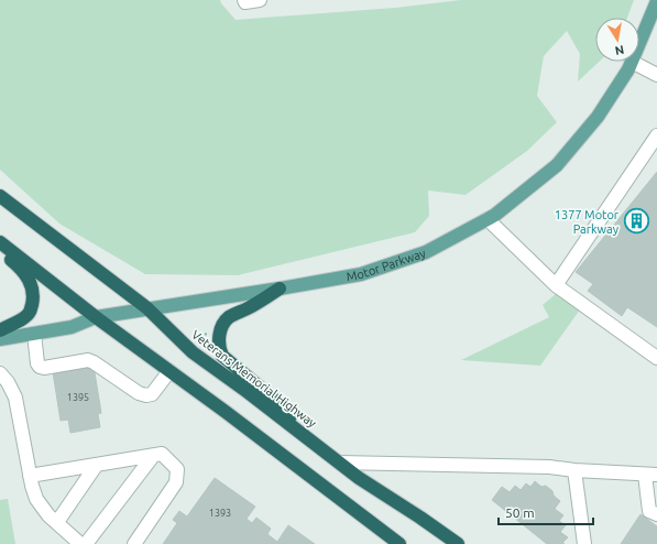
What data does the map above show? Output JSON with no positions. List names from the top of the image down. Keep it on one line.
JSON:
{"streets":{"highway":["Veterans Memorial Highway"],"main road":["Motor Parkway"]},"crossings":[["Motor Parkway","Veterans Memorial Highway"]],"places":{"building":["1377 Motor Parkway"]},"house_numbers":["1395","1393"],"scale_bar":"50 m","north":"bottom"}
